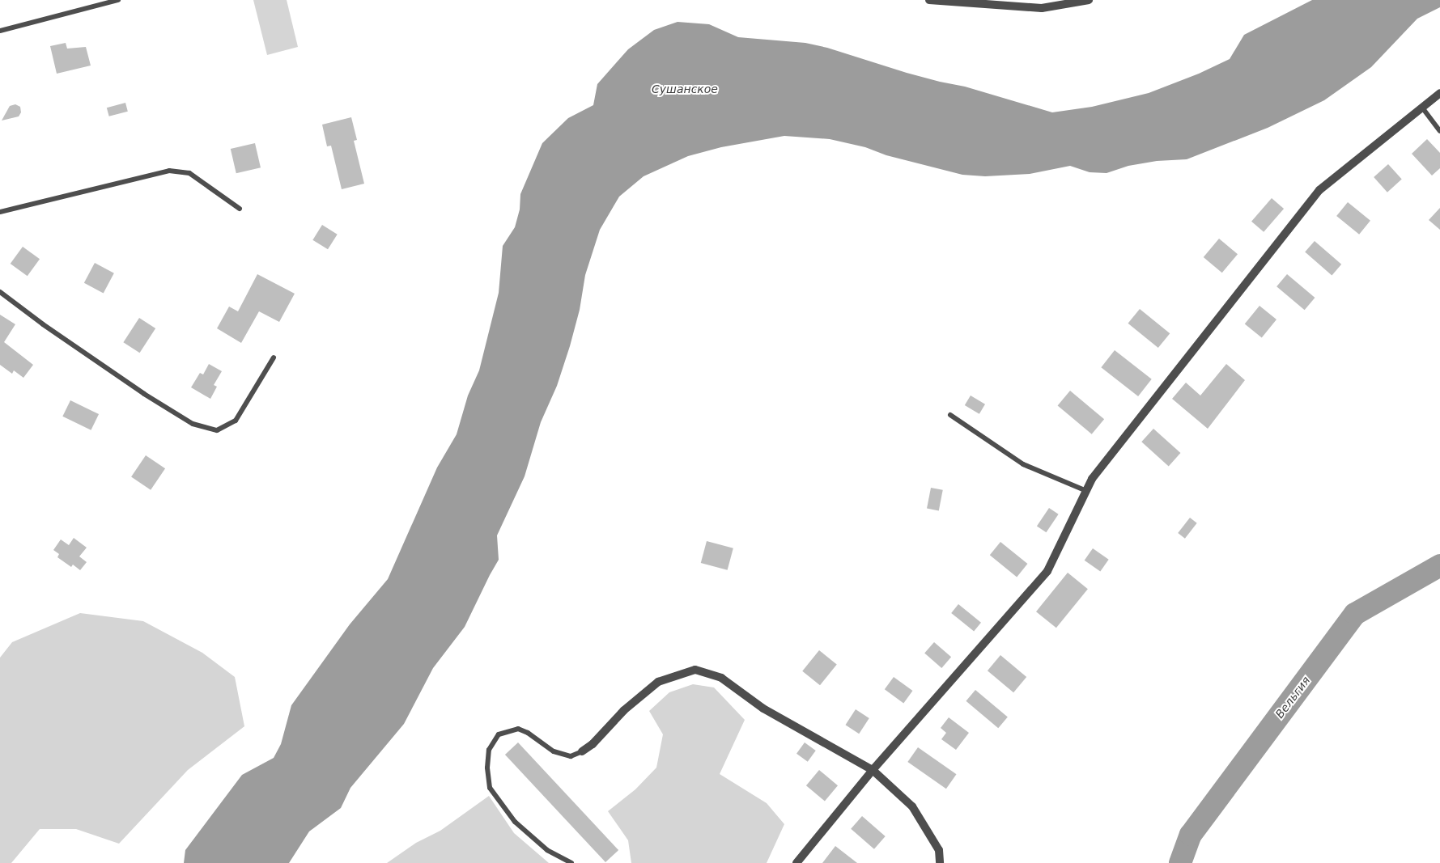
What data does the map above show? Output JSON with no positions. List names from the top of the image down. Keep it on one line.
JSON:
{"water":["Сушанское","Вельгия"]}
